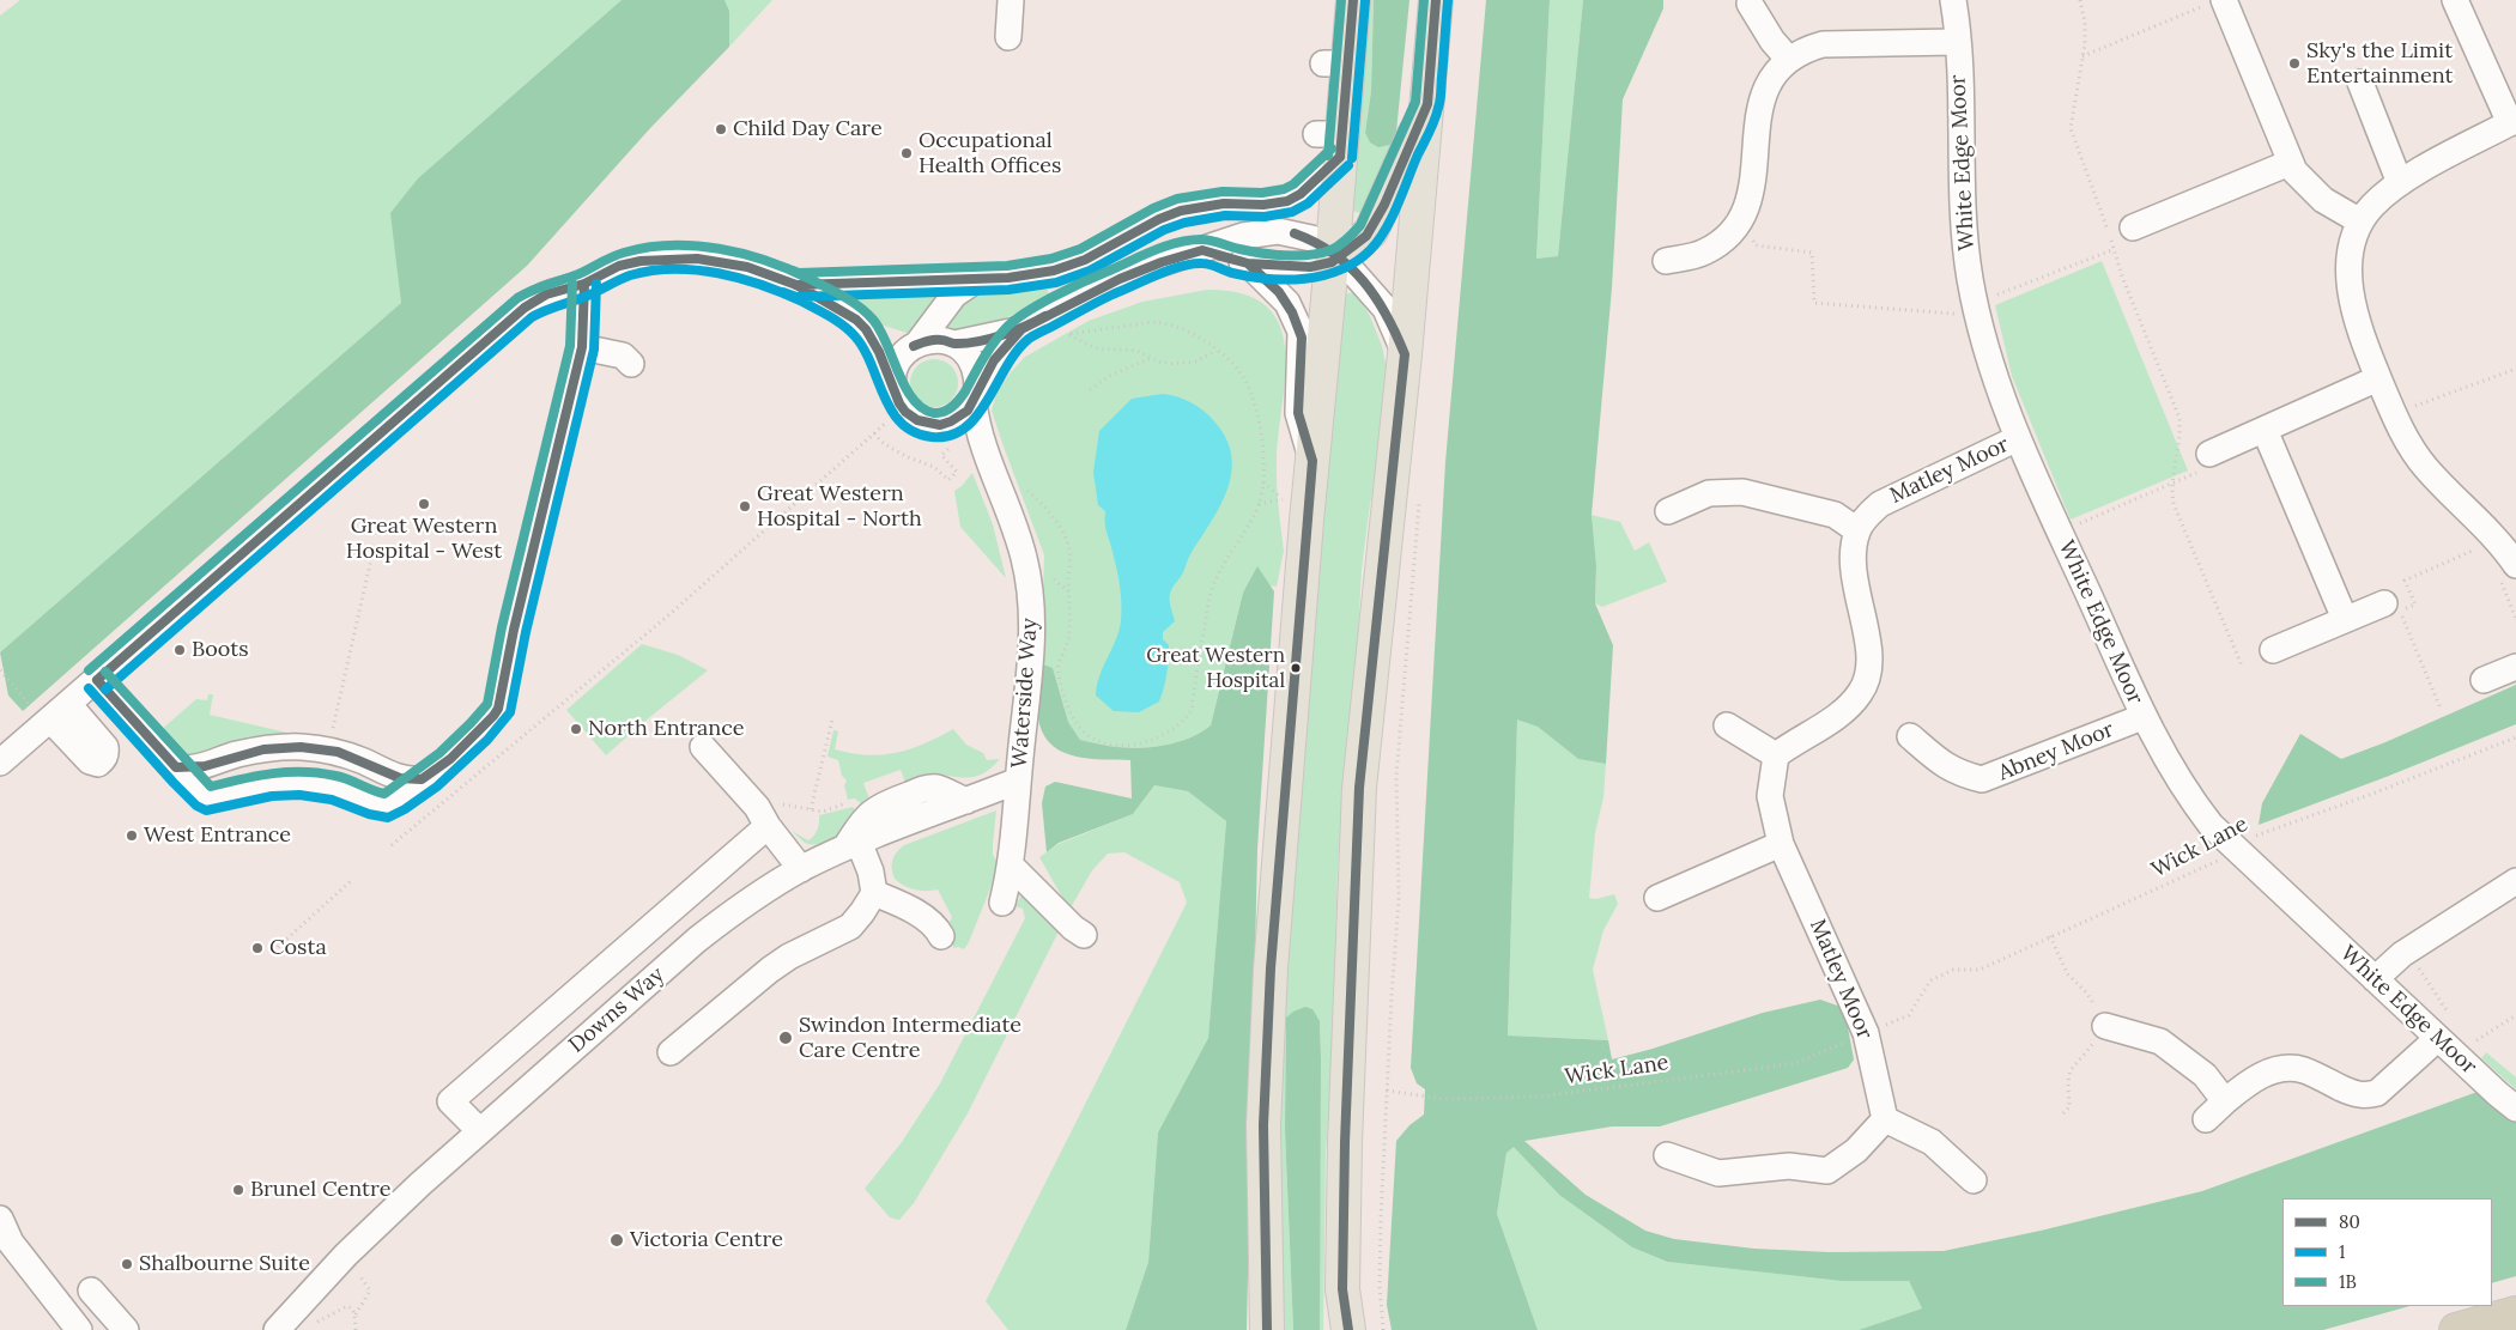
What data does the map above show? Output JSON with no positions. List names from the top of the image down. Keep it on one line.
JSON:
{"streets":{"street":["White Edge Moor","Matley Moor","Waterside Way","Abney Moor","Downs Way"],"path":["Wick Lane"]},"crossings":[["White Edge Moor","Matley Moor"],["White Edge Moor","Abney Moor"],["White Edge Moor","Wick Lane"],["Waterside Way","Downs Way"]],"places":["Sky's the Limit Entertainment","Child Day Care","Occupational Health Offices","Great Western Hospital - West","Great Western Hospital - North","Boots","Great Western Hospital","North Entrance","West Entrance","Costa","Swindon Intermediate Care Centre","Brunel Centre","Victoria Centre","Shalbourne Suite"],"lines":["transit line 80","transit line 1B","transit line 1"],"legend":["80","1","1B"]}
